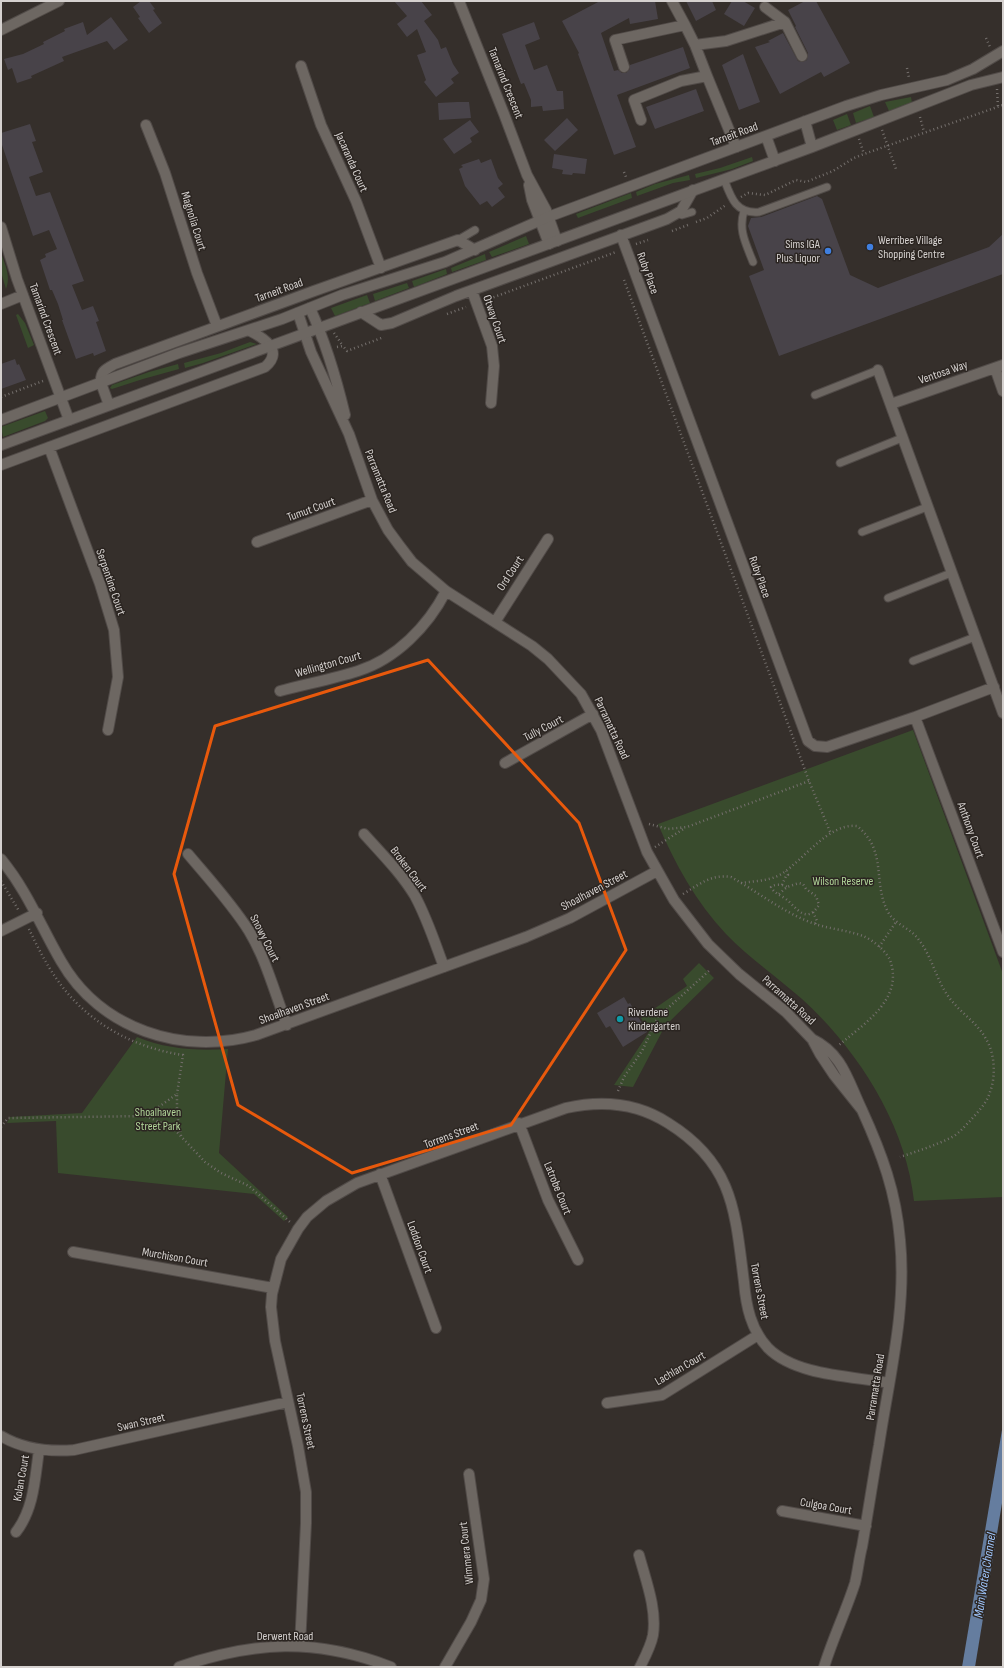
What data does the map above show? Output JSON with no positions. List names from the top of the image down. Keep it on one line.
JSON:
{"streets":{"street":["Tamarind Crescent","Tarneit Road","Jacaranda Court","Magnolia Court","Ruby Place","Otway Court","Ventosa Way","Parramatta Road","Tumut Court","Ord Court","Serpentine Court","Wellington Court","Tully Court","Anthony Court","Broken Court","Shoalhaven Street","Snowy Court","Torrens Street","Latrobe Court","Loddon Court","Murchison Court","Lachlan Court","Swan Street","Kolan Court","Culgoa Court","Wimmera Court","Derwent Road"]},"crossings":[["Tamarind Crescent","Tarneit Road"],["Tarneit Road","Jacaranda Court"],["Tarneit Road","Magnolia Court"],["Tarneit Road","Parramatta Road"],["Ruby Place","Anthony Court"],["Parramatta Road","Tumut Court"],["Parramatta Road","Ord Court"],["Parramatta Road","Wellington Court"],["Parramatta Road","Tully Court"],["Parramatta Road","Shoalhaven Street"],["Parramatta Road","Torrens Street"],["Parramatta Road","Culgoa Court"],["Broken Court","Shoalhaven Street"],["Shoalhaven Street","Snowy Court"],["Torrens Street","Latrobe Court"],["Torrens Street","Loddon Court"],["Torrens Street","Murchison Court"],["Torrens Street","Lachlan Court"],["Torrens Street","Swan Street"],["Torrens Street","Derwent Road"],["Swan Street","Kolan Court"]],"water":["Main Water Channel"],"parks":["Wilson Reserve","Shoalhaven Street Park"],"places":["Werribee Village Shopping Centre","Sims IGA Plus Liquor","Riverdene Kindergarten"]}
